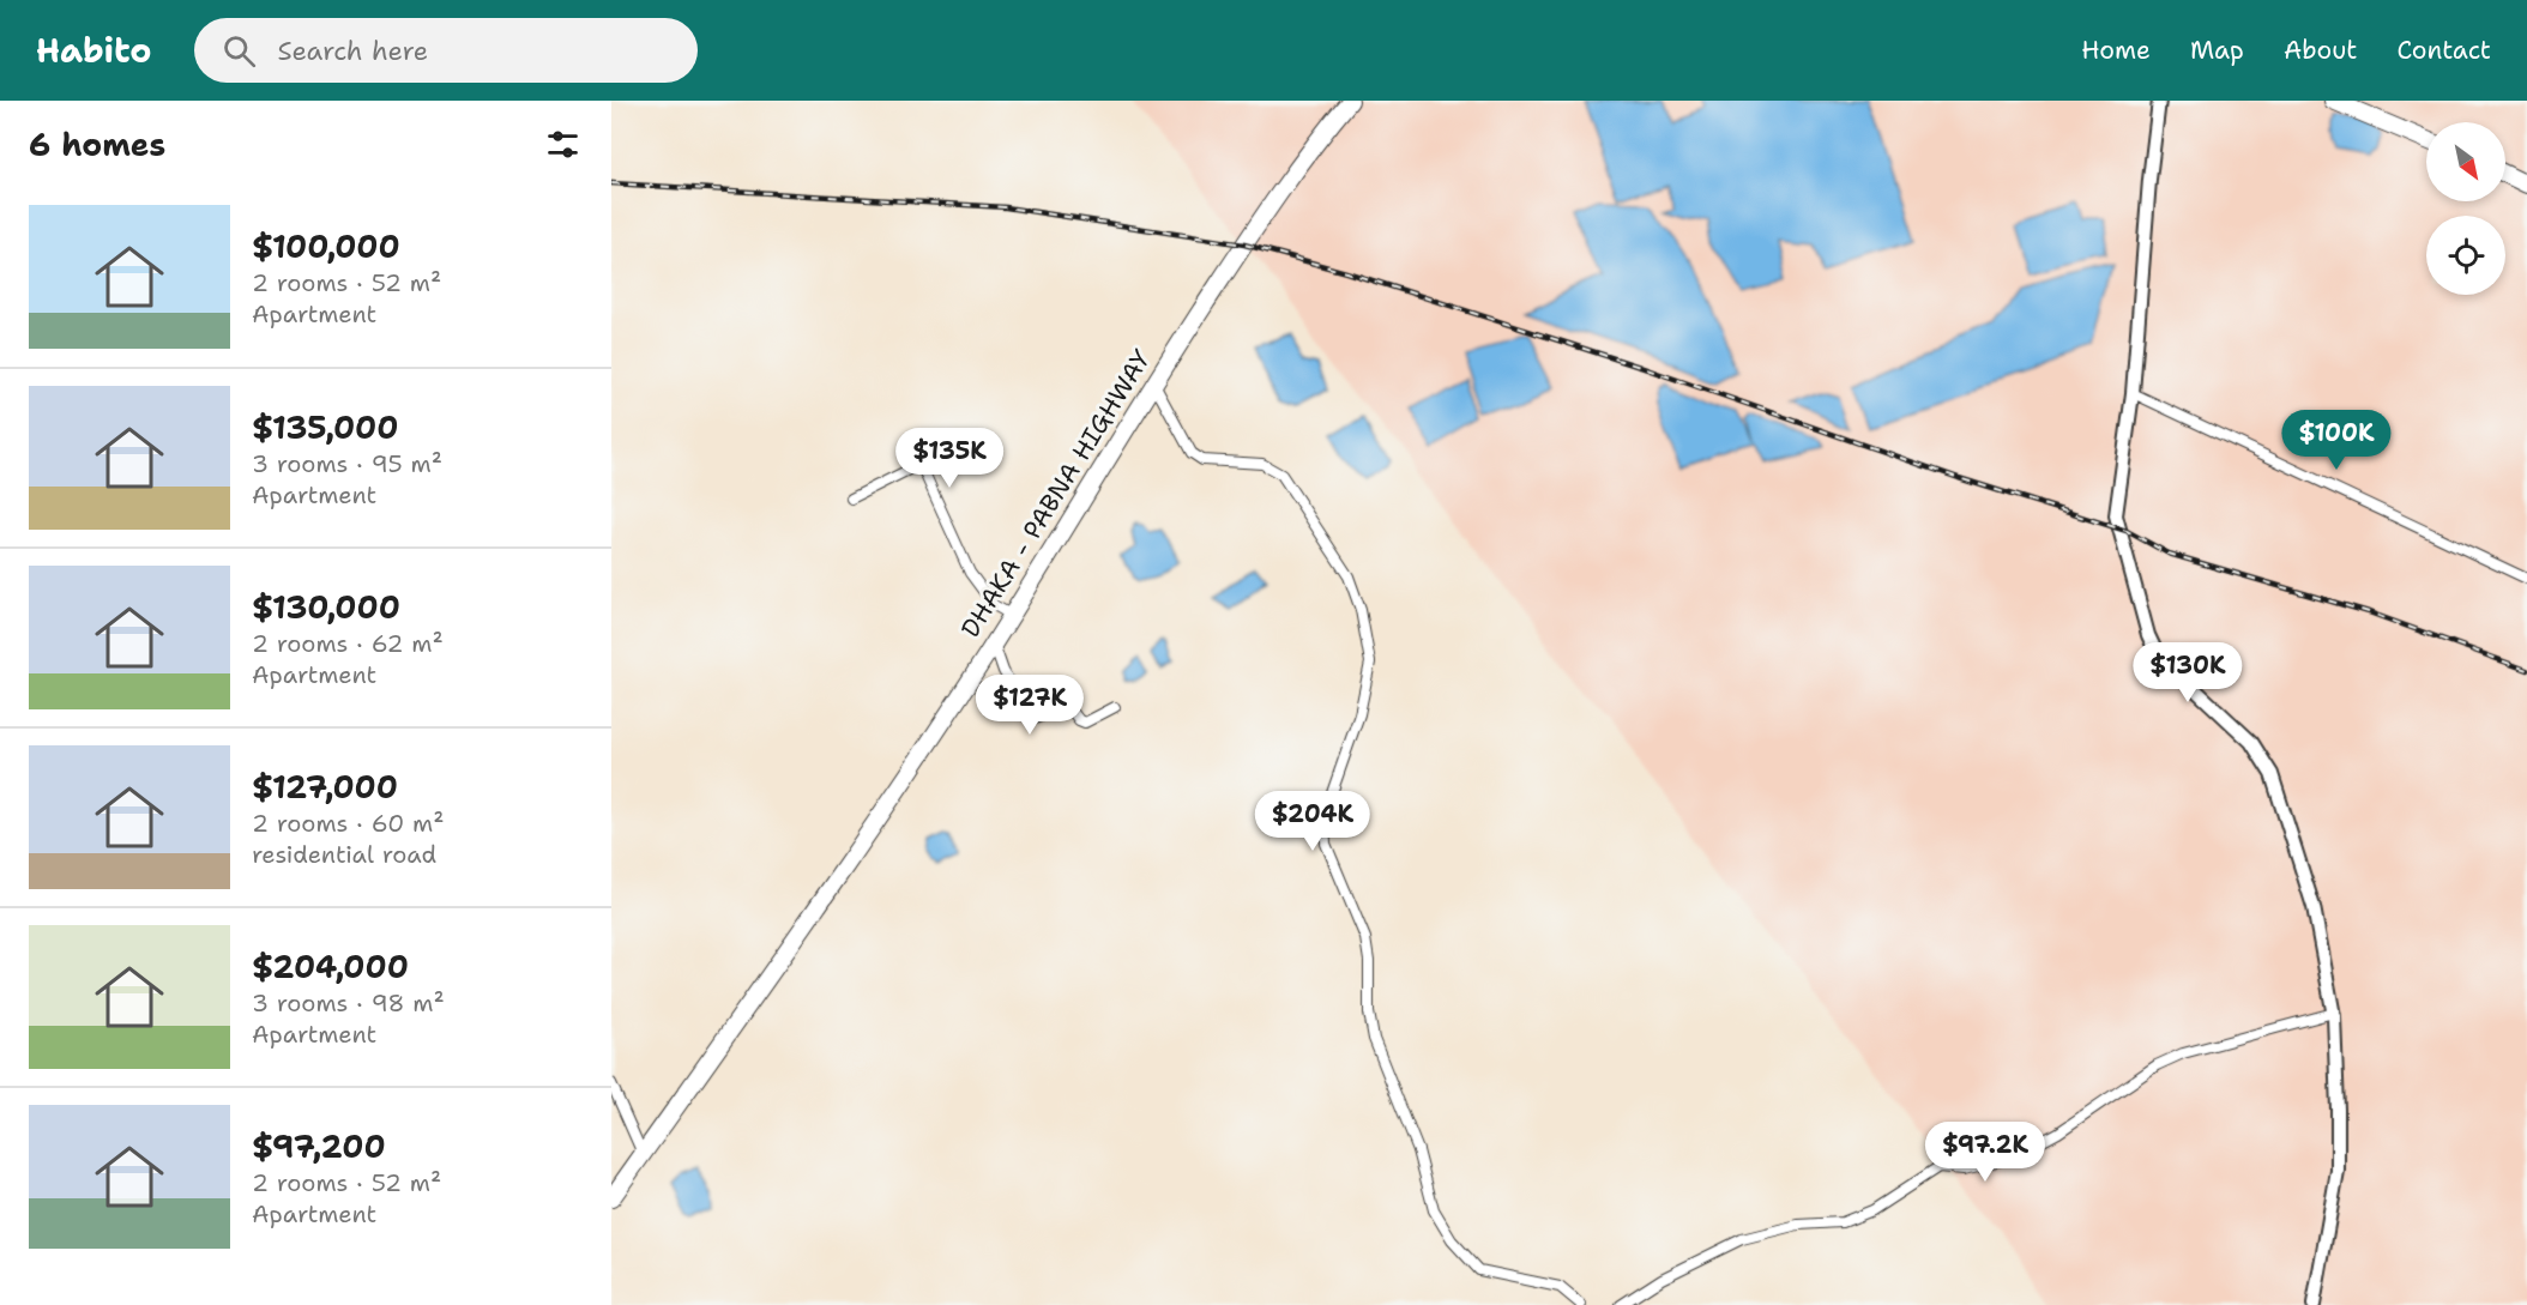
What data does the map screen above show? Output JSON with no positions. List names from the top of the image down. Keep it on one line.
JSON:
{"streets":{"highway":["DHAKA - PABNA HIGHWAY"]},"north":"bottom right","page":{"header":"Habito","search":"Search here","nav":["Home","Map","About","Contact"],"heading":"6 homes","list":[{"name":"$100,000","note":"2 rooms · 52 m² · Apartment"},{"name":"$135,000","note":"3 rooms · 95 m² · Apartment"},{"name":"$130,000","note":"2 rooms · 62 m² · Apartment"},{"name":"$127,000","note":"2 rooms · 60 m² · residential road"},{"name":"$204,000","note":"3 rooms · 98 m² · Apartment"},{"name":"$97,200","note":"2 rooms · 52 m² · Apartment"}],"price":["$100K","$135K","$130K","$127K","$204K","$97.2K"]}}
